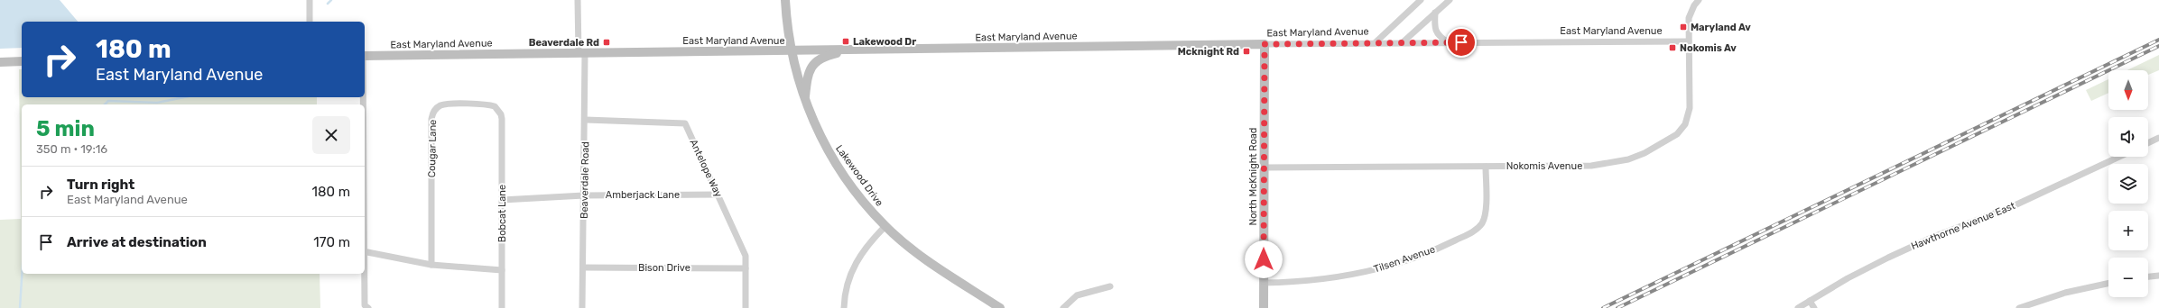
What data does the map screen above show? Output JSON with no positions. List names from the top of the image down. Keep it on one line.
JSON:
{"streets":{"street":["East Maryland Avenue","Cougar Lane","Nokomis Avenue","Antelope Way","Lakewood Drive","North McKnight Road","Beaverdale Road","Amberjack Lane","Bobcat Lane","Hawthorne Avenue East","Tilsen Avenue","Bison Drive"]},"crossings":[["East Maryland Avenue","Nokomis Avenue"],["East Maryland Avenue","Lakewood Drive"],["East Maryland Avenue","North McKnight Road"],["East Maryland Avenue","Beaverdale Road"],["Cougar Lane","Bobcat Lane"],["Nokomis Avenue","North McKnight Road"],["Nokomis Avenue","Tilsen Avenue"],["Antelope Way","Beaverdale Road"],["Antelope Way","Amberjack Lane"],["Antelope Way","Bison Drive"],["North McKnight Road","Tilsen Avenue"],["Beaverdale Road","Amberjack Lane"],["Beaverdale Road","Bison Drive"],["Amberjack Lane","Bobcat Lane"]],"places":{"transit":["Maryland Av","Lakewood Dr","Beaverdale Rd","Nokomis Av","Mcknight Rd"]},"north":"bottom","page":{"turn":["180 m","East Maryland Avenue"],"map_buttons":["+","−"],"heading":["5 min","350 m · 19:16"],"list":[{"name":"Turn right","note":"East Maryland Avenue","value":"180 m"},{"name":"Arrive at destination","value":"170 m"}]}}
